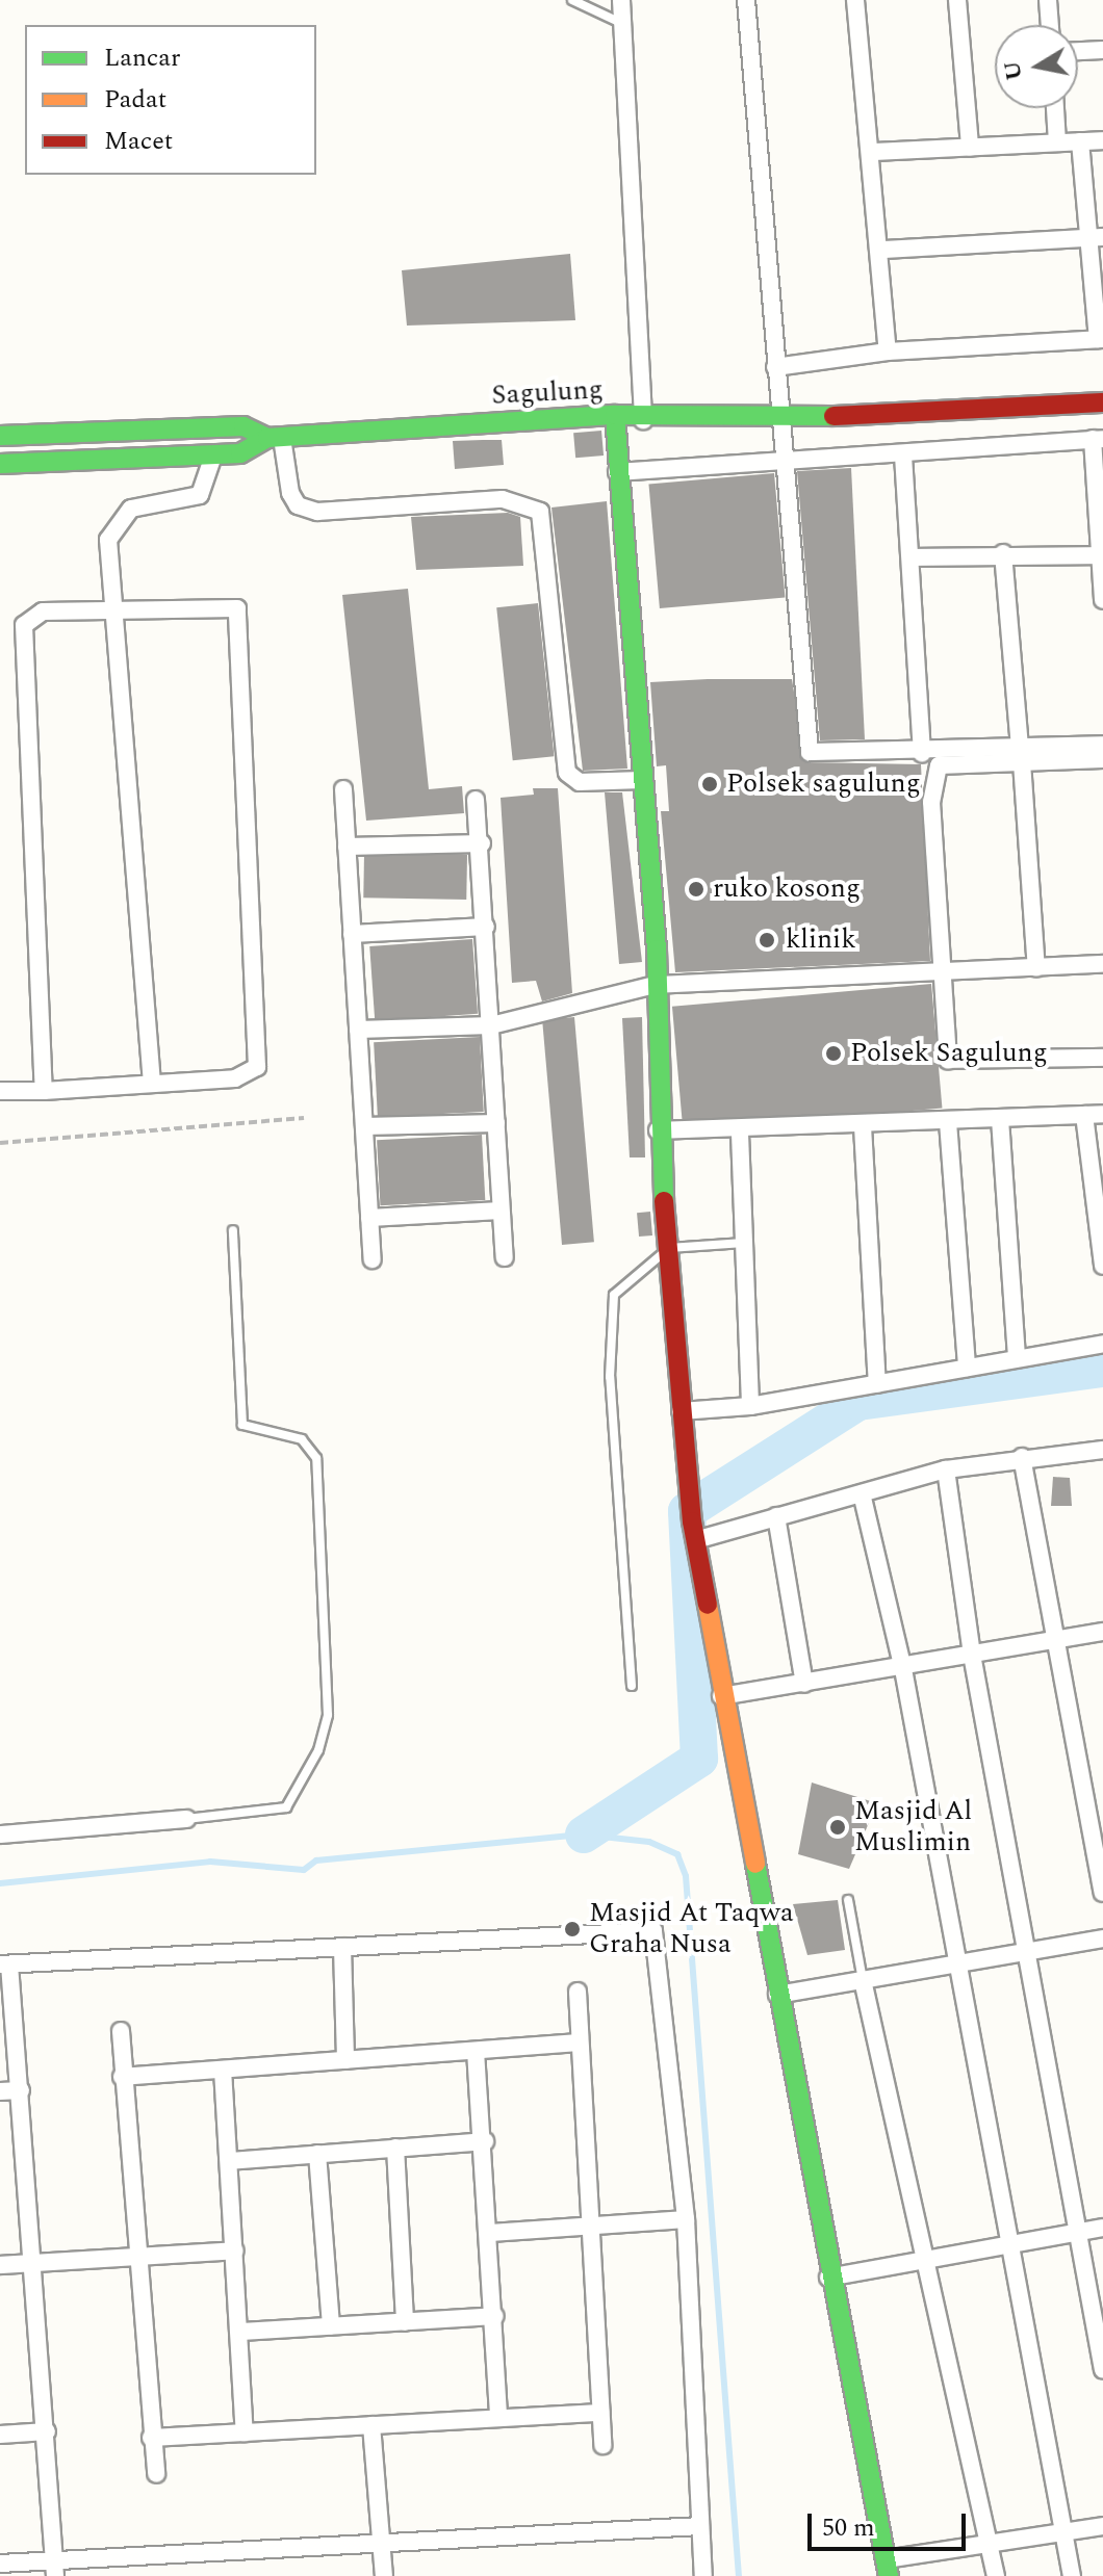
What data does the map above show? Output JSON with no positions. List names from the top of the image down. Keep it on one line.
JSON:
{"streets":{"street":["Sagulung"]},"places":["Polsek sagulung","ruko kosong","klinik","Polsek Sagulung","Masjid Al Muslimin","Masjid At Taqwa Graha Nusa"],"legend":["Lancar","Padat","Macet"],"scale_bar":"50 m","north":"left"}
